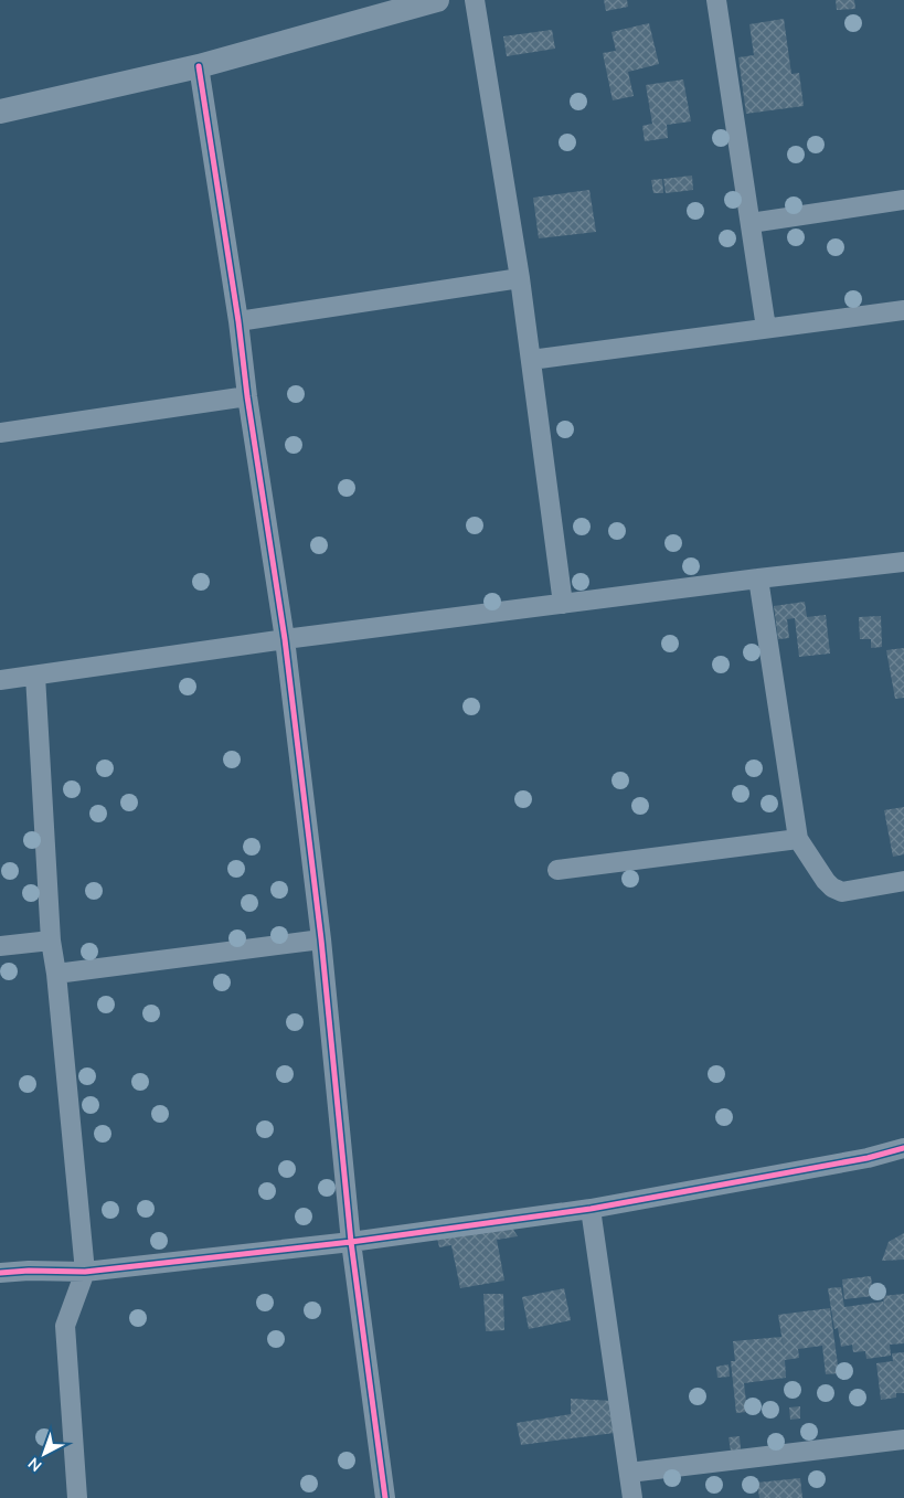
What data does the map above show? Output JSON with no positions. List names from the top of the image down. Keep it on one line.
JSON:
{"north":"bottom left"}
